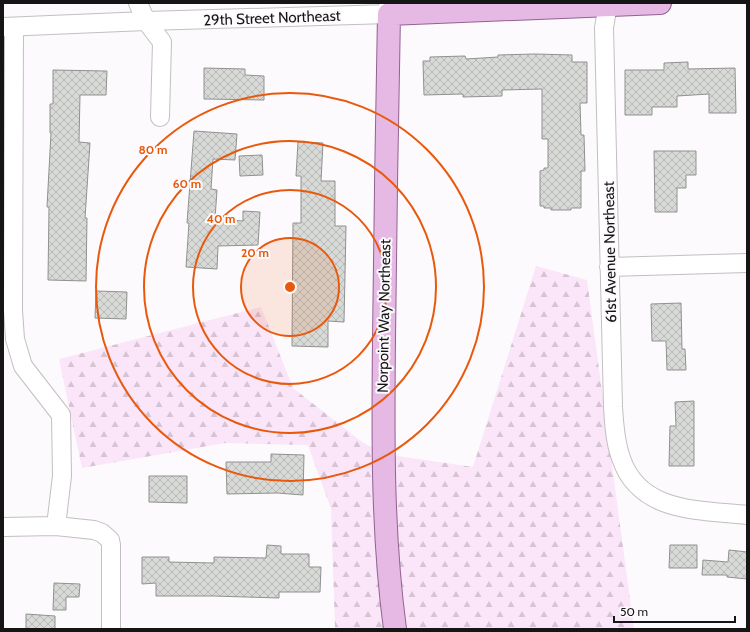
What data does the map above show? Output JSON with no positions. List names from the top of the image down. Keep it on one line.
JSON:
{"streets":{"main road":["29th Street Northeast","Norpoint Way Northeast"],"street":["61st Avenue Northeast"]},"crossings":[["29th Street Northeast","61st Avenue Northeast"],["29th Street Northeast","Norpoint Way Northeast"]],"scale_bar":"50 m","rings":["80 m","60 m","40 m","20 m"]}
